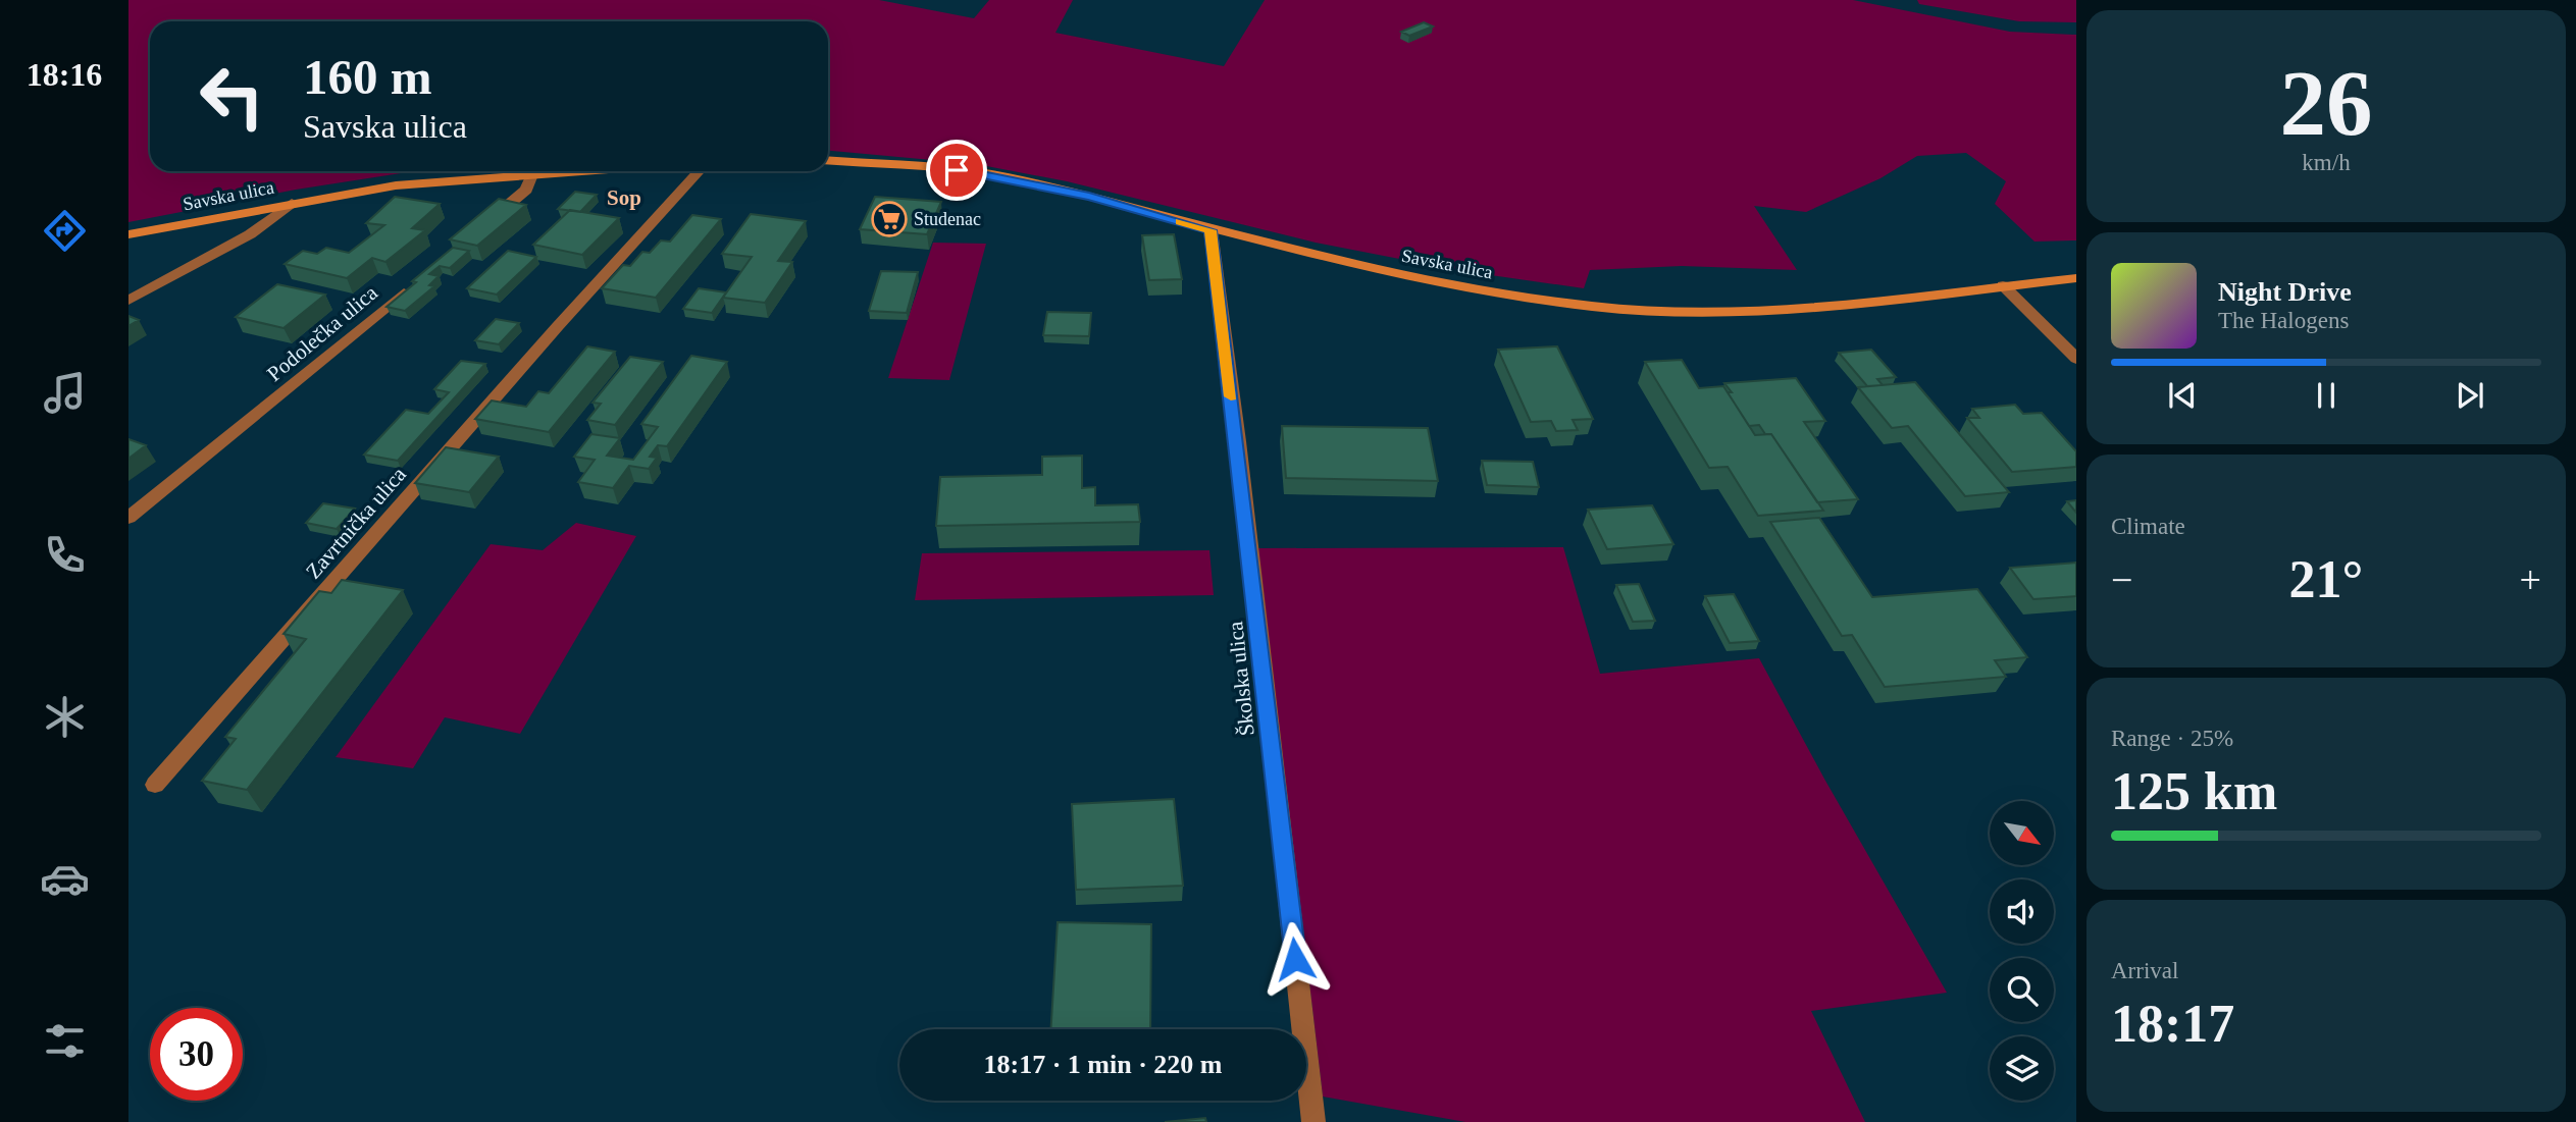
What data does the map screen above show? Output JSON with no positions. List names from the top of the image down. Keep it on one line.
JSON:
{"streets":{"main road":["Savska ulica"],"street":["Podolečka ulica","Zavrtnička ulica","Školska ulica"]},"crossings":[["Savska ulica","Školska ulica"]],"districts":["Sop"],"places":{"supermarket":["Studenac"]},"north":"bottom right","page":{"tabs":"18:16","tile":[["26","km/h"],"Climate",["Range · 25%","125 km"],["Arrival","18:17"]],"turn":["160 m","Savska ulica"],"song":["Night Drive","The Halogens"],"heat":["−","21°","+"],"limit":"30","trip":"18:17 · 1 min · 220 m"}}
